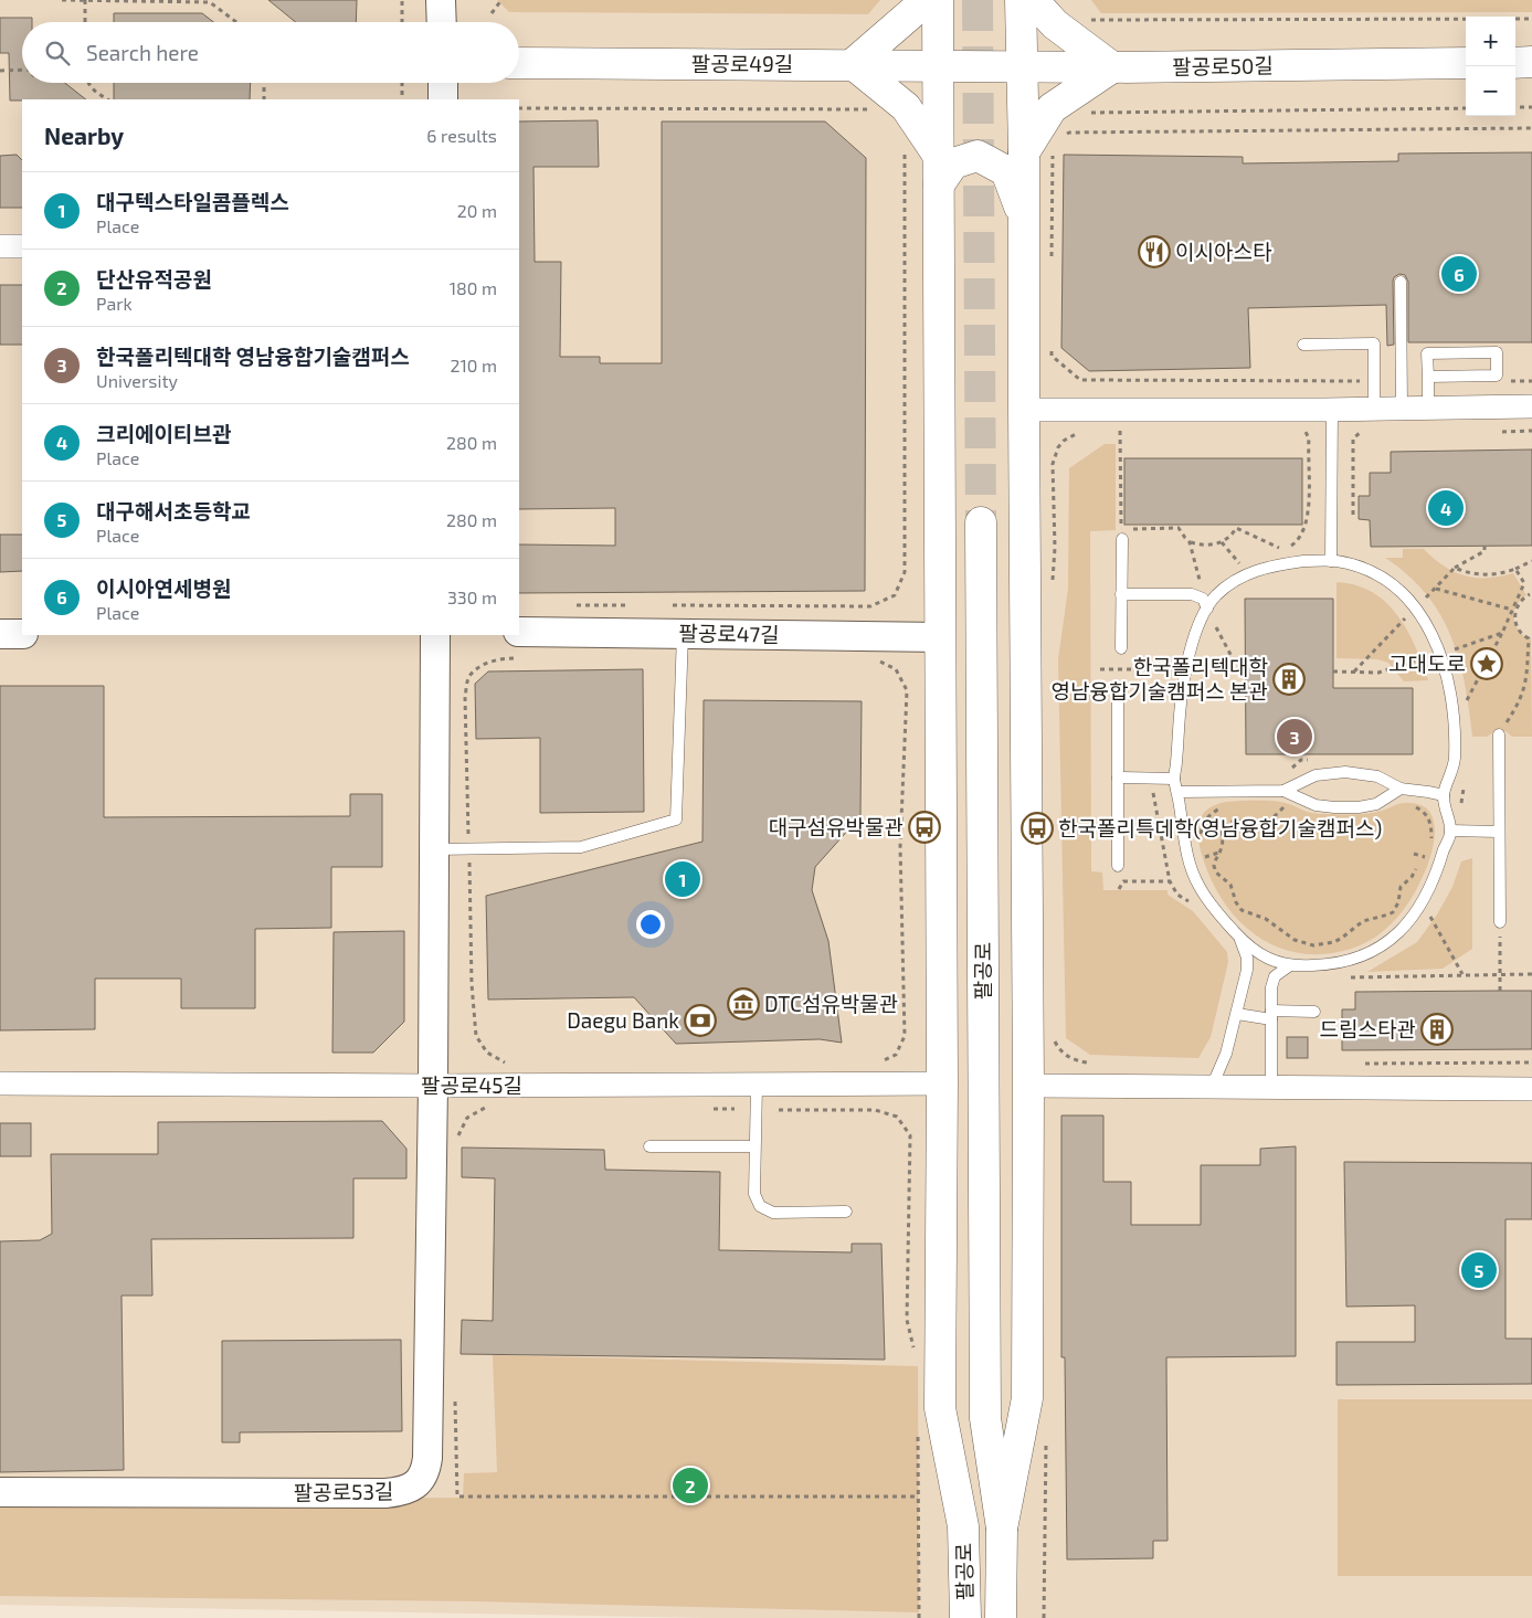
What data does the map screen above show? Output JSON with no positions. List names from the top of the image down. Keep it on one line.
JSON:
{"streets":{"main road":["팔공로49길","팔공로50길","팔공로"],"street":["팔공로47길","팔공로45길","팔공로53길"]},"crossings":[["팔공로49길","팔공로50길"],["팔공로45길","팔공로53길"]],"places":{"restaurant":["이시아스타"],"place":["고대도로"],"building":["한국폴리텍대학 영남융합기술캠퍼스 본관","드림스타관"],"bus stop":["대구섬유박물관","한국폴리특데학(영남융합기술캠퍼스)"],"museum":["DTC섬유박물관"],"bank":["Daegu Bank"]},"page":{"map_buttons":["+","−"],"search":"Search here","heading":["Nearby","6 results"],"list":[{"mark":"1","name":"대구텍스타일콤플렉스","note":"Place","value":"20 m"},{"mark":"2","name":"단산유적공원","note":"Park","value":"180 m"},{"mark":"3","name":"한국폴리텍대학 영남융합기술캠퍼스","note":"University","value":"210 m"},{"mark":"4","name":"크리에이티브관","note":"Place","value":"280 m"},{"mark":"5","name":"대구해서초등학교","note":"Place","value":"280 m"},{"mark":"6","name":"이시아연세병원","note":"Place","value":"330 m"}],"pins":["6","4","3","1","5","2"]}}
